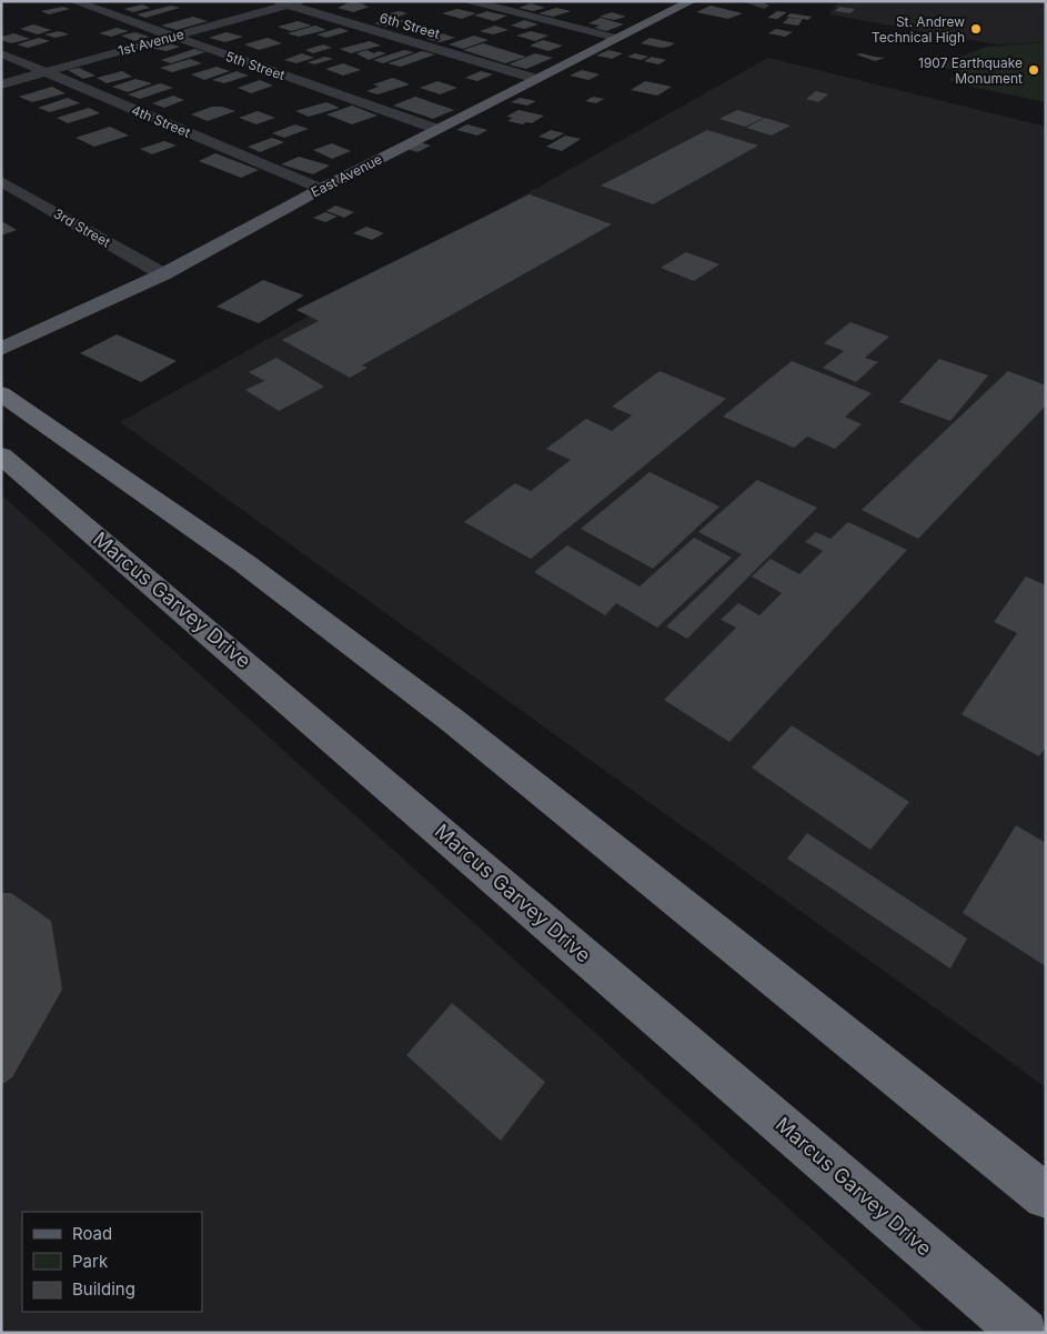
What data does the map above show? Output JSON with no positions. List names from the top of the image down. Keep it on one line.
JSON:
{"streets":{"highway":["Marcus Garvey Drive"],"main road":["East Avenue"],"street":["6th Street","1st Avenue","5th Street","4th Street","3rd Street"]},"crossings":[["6th Street","1st Avenue"],["6th Street","East Avenue"],["1st Avenue","5th Street"],["1st Avenue","4th Street"],["5th Street","East Avenue"],["4th Street","East Avenue"],["East Avenue","3rd Street"]],"places":["St. Andrew Technical High","1907 Earthquake Monument"],"legend":["Road","Park","Building"]}
